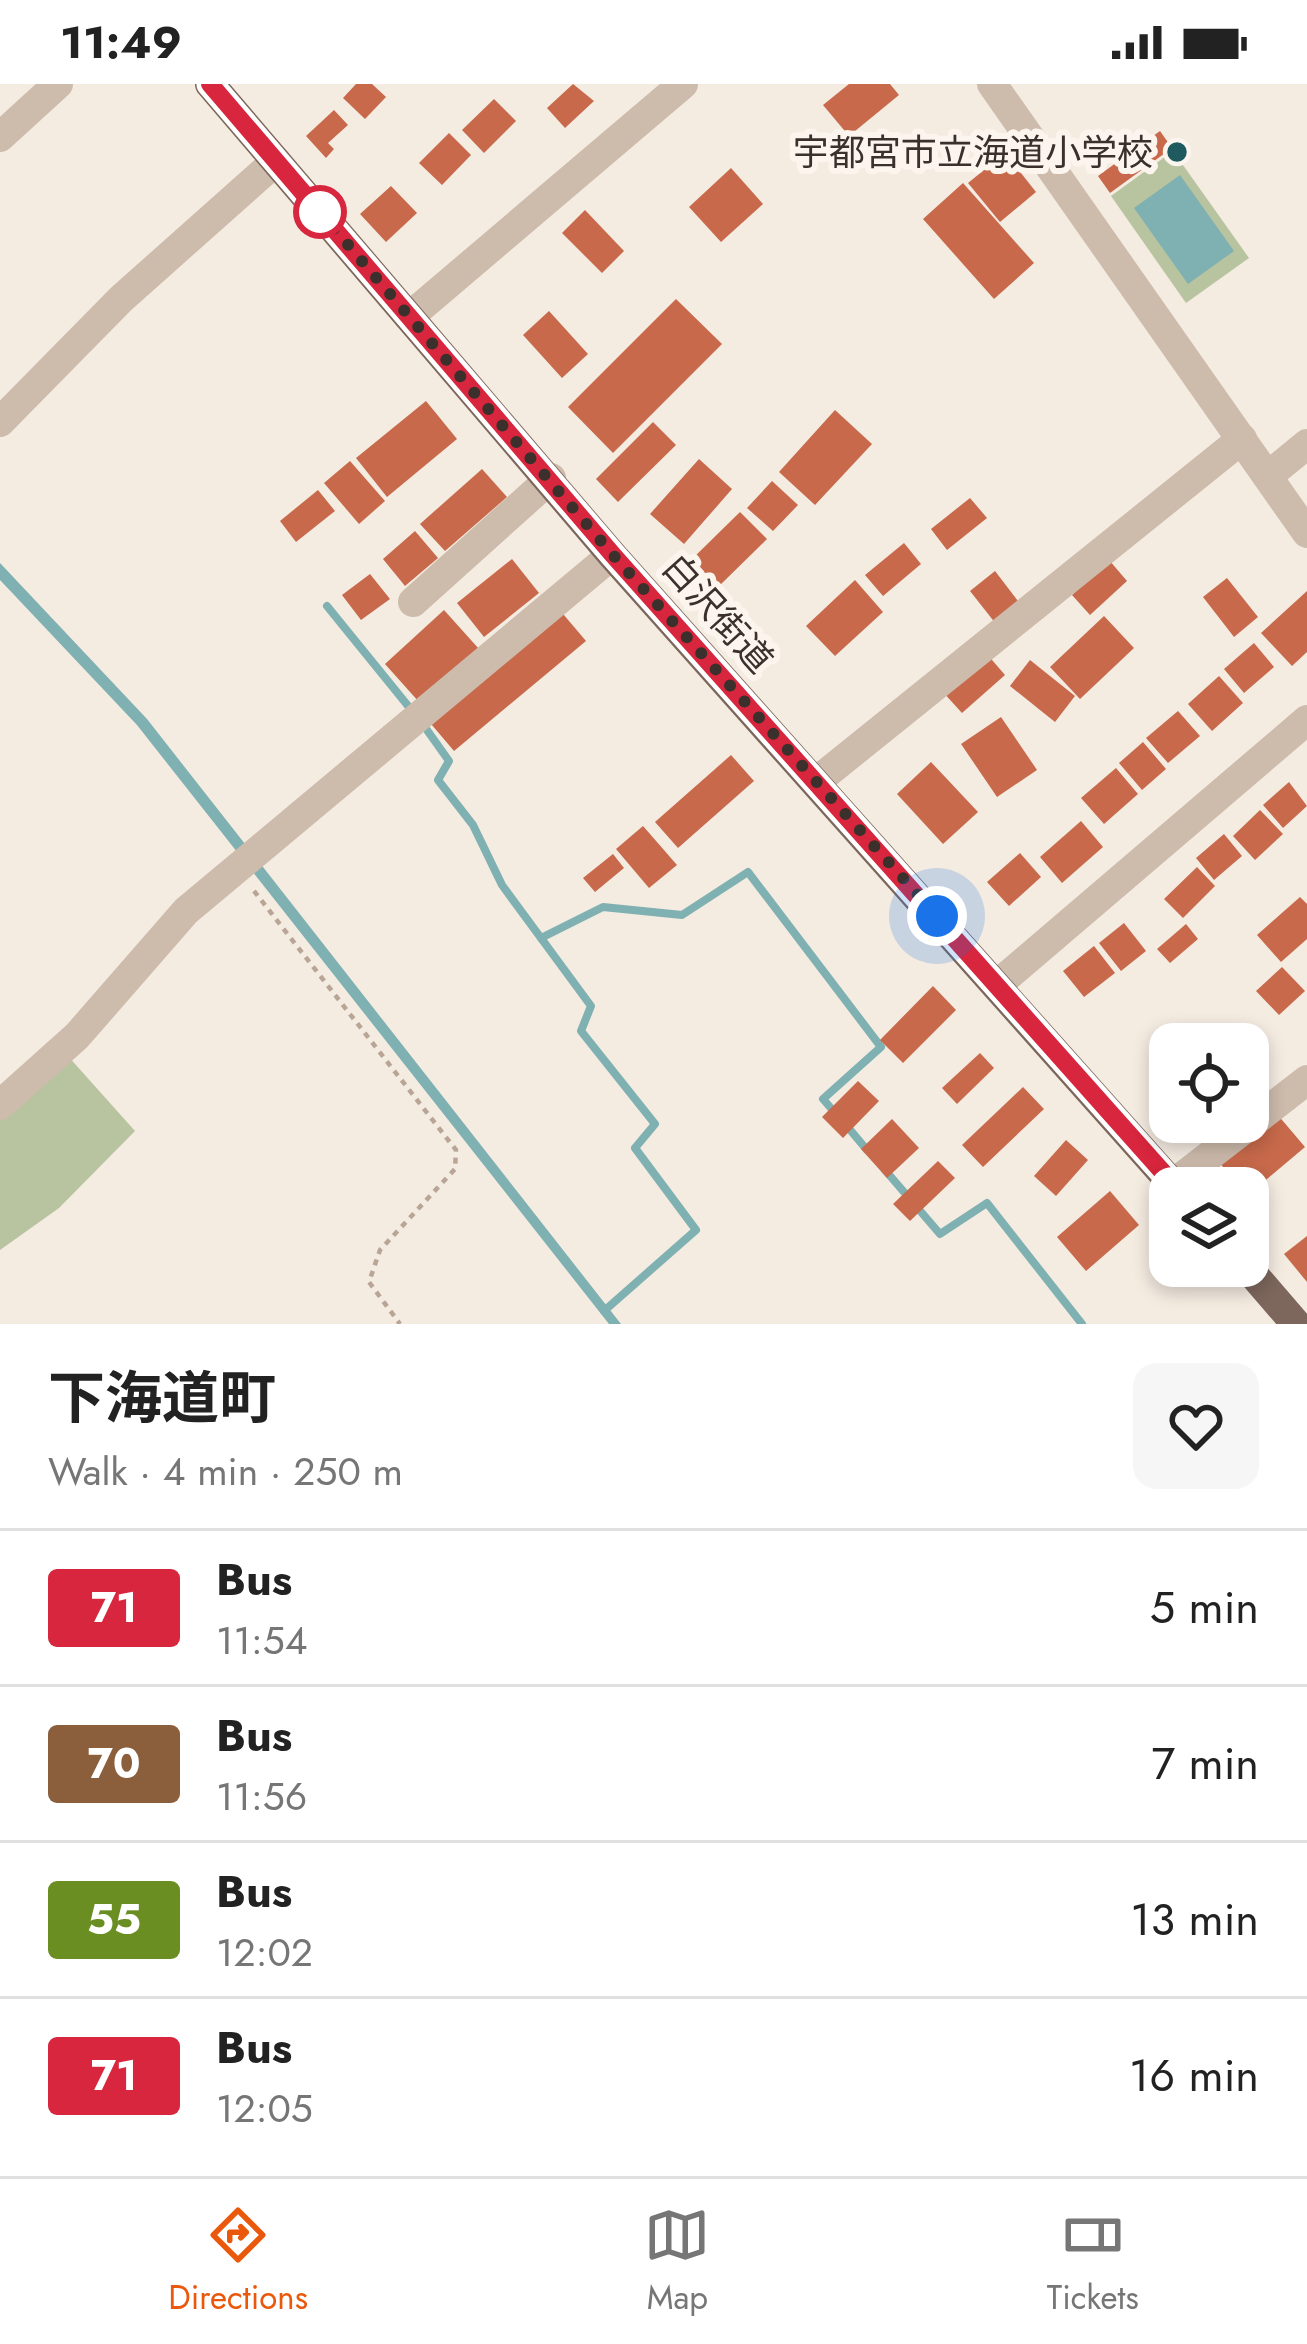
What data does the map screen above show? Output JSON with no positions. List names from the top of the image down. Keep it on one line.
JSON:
{"streets":{"main road":["白沢街道"]},"places":["宇都宮市立海道小学校"],"lines":["bus line 71"],"page":{"status":"11:49","heading":["下海道町","Walk · 4 min · 250 m"],"list":[{"mark":"71","name":"Bus","note":"11:54","value":"5 min"},{"mark":"70","name":"Bus","note":"11:56","value":"7 min"},{"mark":"55","name":"Bus","note":"12:02","value":"13 min"},{"mark":"71","name":"Bus","note":"12:05","value":"16 min"}],"tabs":["Directions","Map","Tickets"]}}
